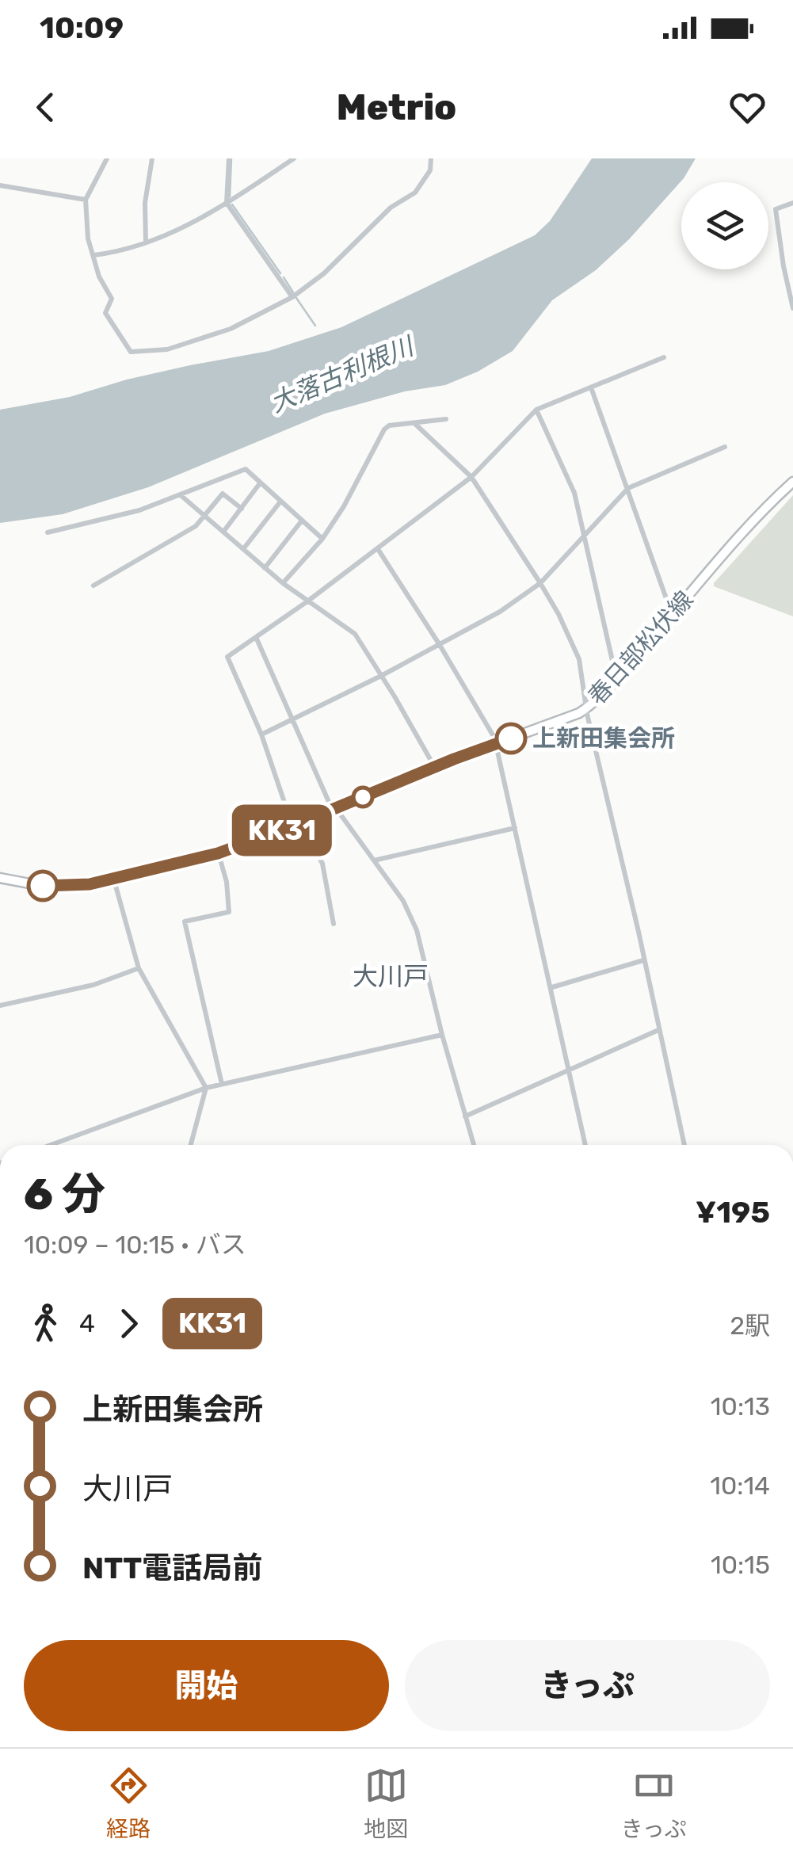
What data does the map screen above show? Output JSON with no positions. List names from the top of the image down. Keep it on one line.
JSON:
{"streets":{"main road":["春日部松伏線"]},"districts":["大川戸"],"water":["大落古利根川"],"places":["上新田集会所"],"lines":["bus line KK31"],"page":{"status":"10:09","header":"Metrio","on_map":"KK31","heading":["6 分","10:09 – 10:15 · バス","¥195"],"legs":["4","KK31","2駅"],"list":[{"name":"上新田集会所","value":"10:13"},{"name":"大川戸","value":"10:14"},{"name":"NTT電話局前","value":"10:15"}],"buttons":["開始","きっぷ"],"tabs":["経路","地図","きっぷ"]}}
